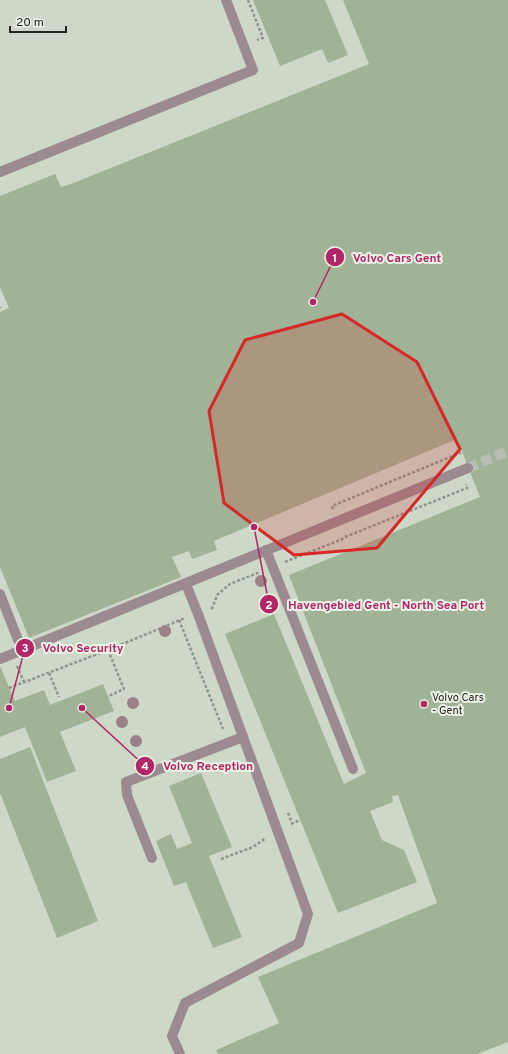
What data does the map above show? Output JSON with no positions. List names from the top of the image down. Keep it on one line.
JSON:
{"places":["Volvo Cars Gent","Havengebied Gent - North Sea Port","Volvo Cars - Gent","Volvo Security","Volvo Reception"],"scale_bar":"20 m"}
